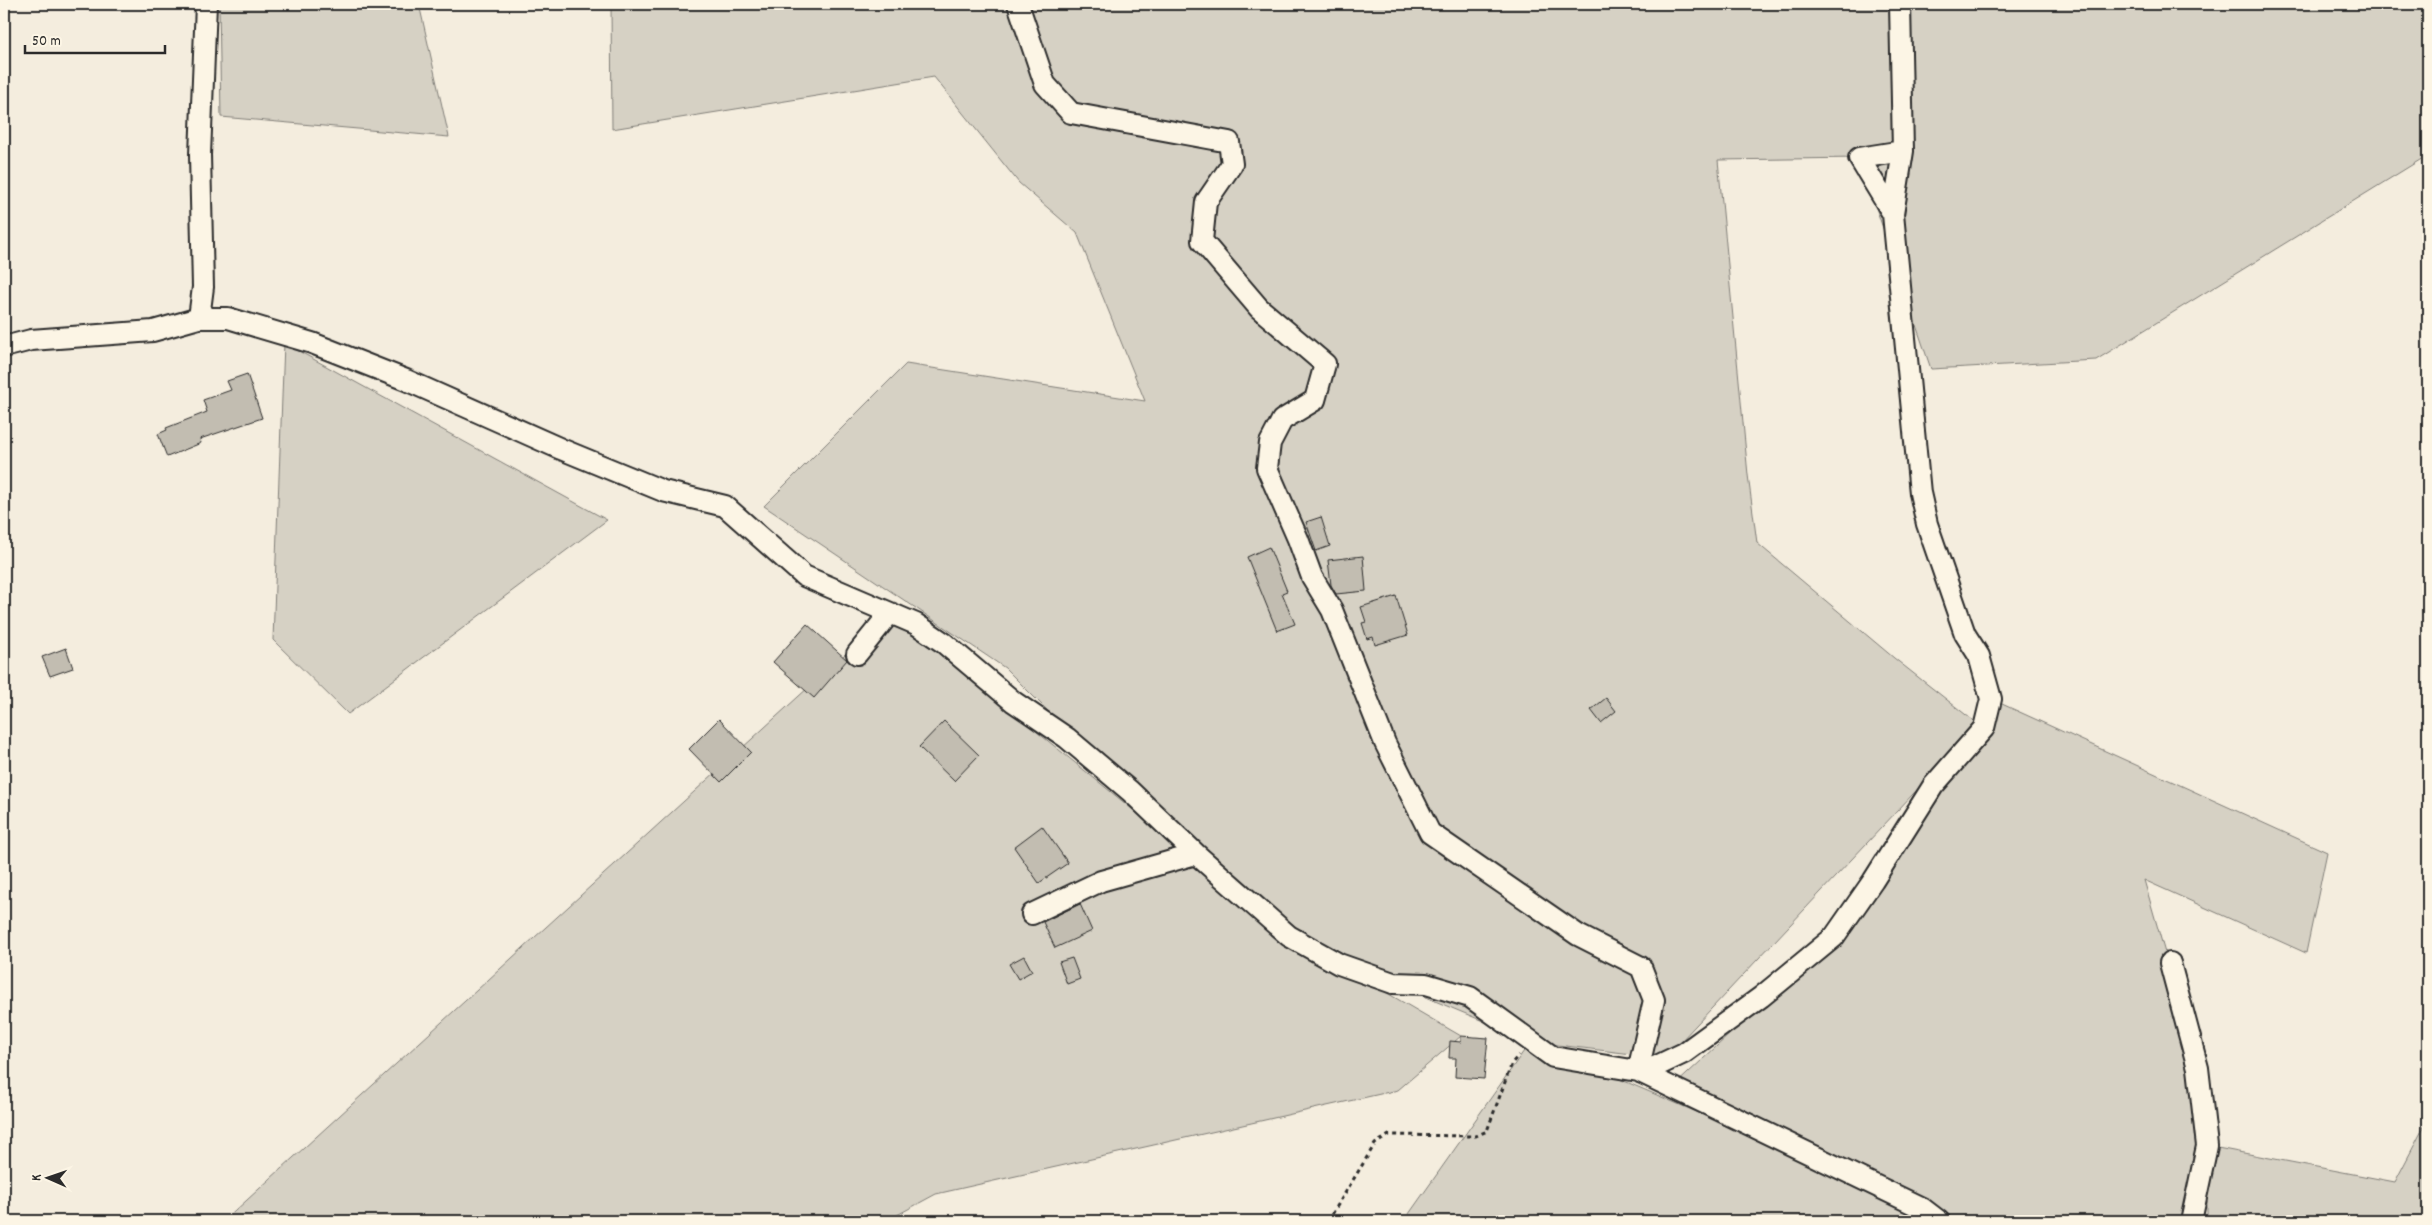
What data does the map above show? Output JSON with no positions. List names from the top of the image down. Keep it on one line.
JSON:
{"scale_bar":"50 m","north":"left"}
